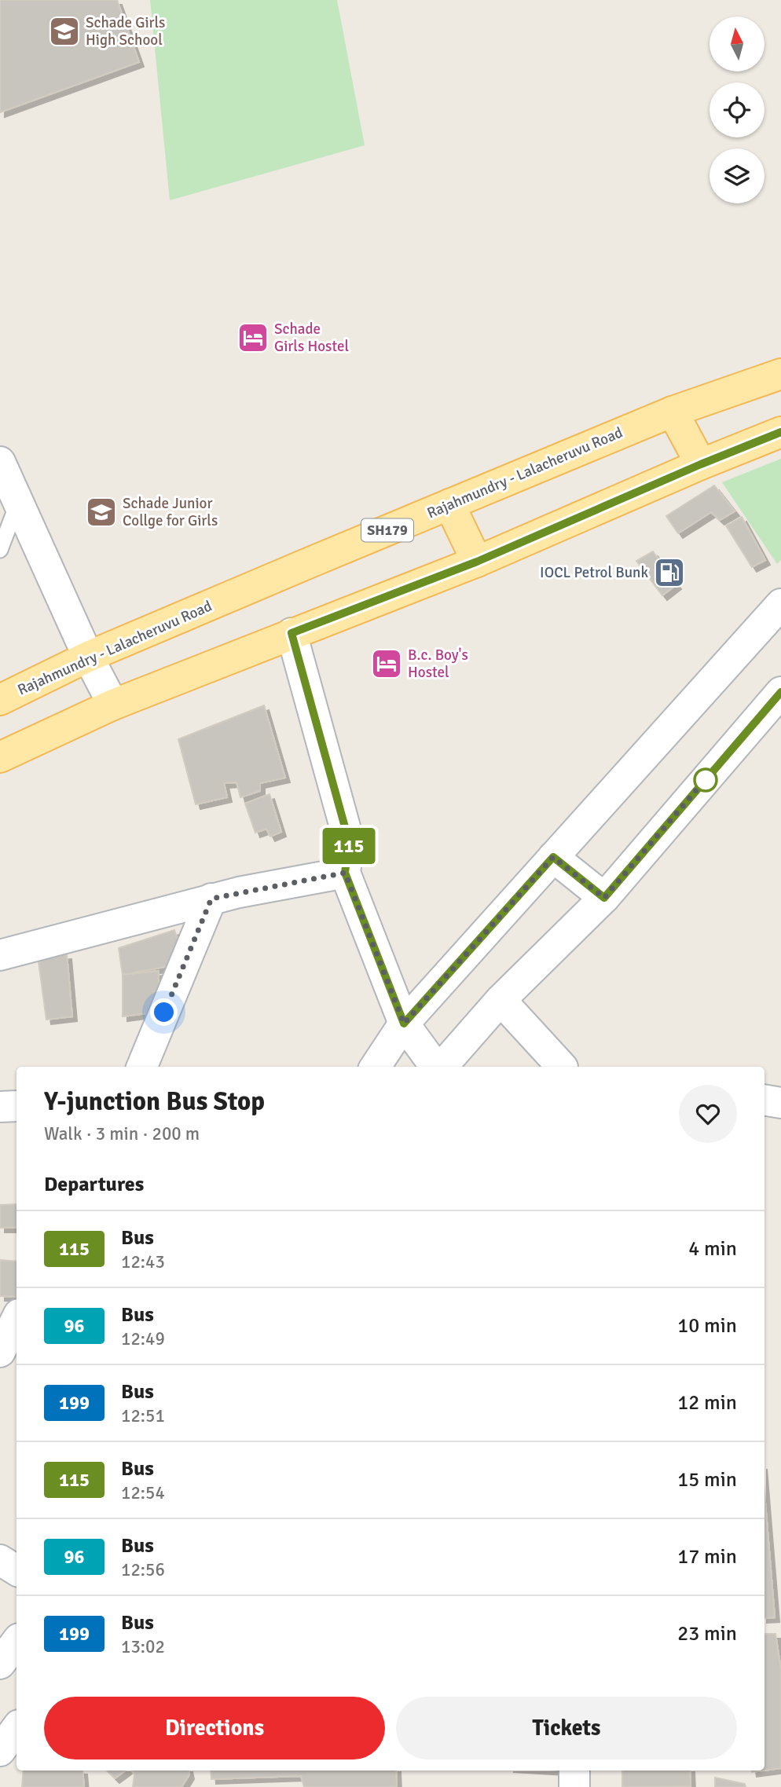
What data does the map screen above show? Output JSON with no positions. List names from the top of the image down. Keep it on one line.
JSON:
{"streets":{"main road":["Rajahmundry - Lalacheruvu Road","SH179"]},"places":{"school or university":["Schade Girls High School","Schade Junior Collge for Girls"],"hotel":["Schade Girls Hostel","B.c. Boy's Hostel"],"fuel station":["IOCL Petrol Bunk"]},"lines":["bus line 115"],"north":"top","page":{"on_map":"115","heading":[["Y-junction Bus Stop","Walk · 3 min · 200 m"],"Departures"],"list":[{"mark":"115","name":"Bus","note":"12:43","value":"4 min"},{"mark":"96","name":"Bus","note":"12:49","value":"10 min"},{"mark":"199","name":"Bus","note":"12:51","value":"12 min"},{"mark":"115","name":"Bus","note":"12:54","value":"15 min"},{"mark":"96","name":"Bus","note":"12:56","value":"17 min"},{"mark":"199","name":"Bus","note":"13:02","value":"23 min"}],"buttons":["Directions","Tickets"]}}
